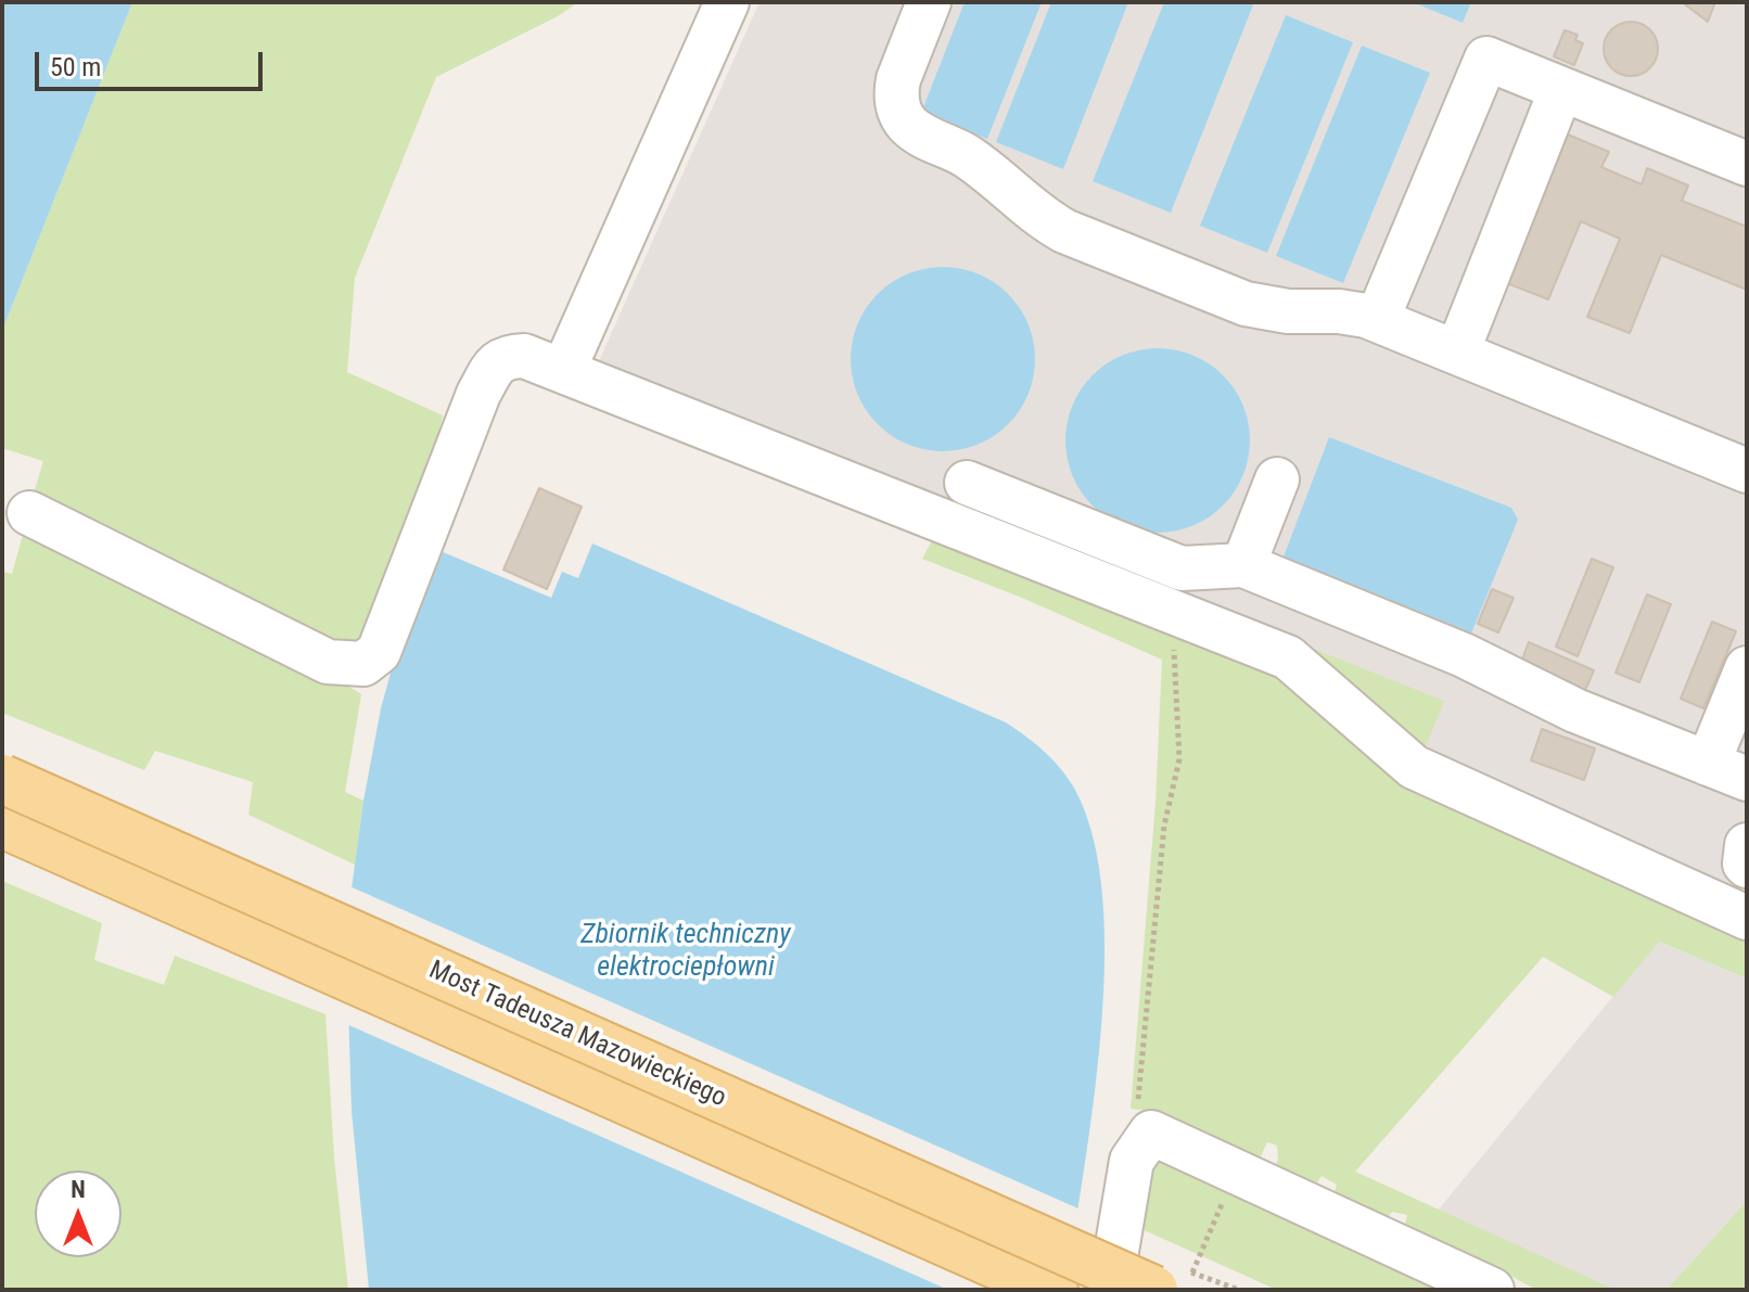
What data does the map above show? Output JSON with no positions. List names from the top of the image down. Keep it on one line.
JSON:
{"streets":{"main road":["Most Tadeusza Mazowieckiego"]},"water":["Zbiornik techniczny elektrociepłowni"],"scale_bar":"50 m","north":"top"}
